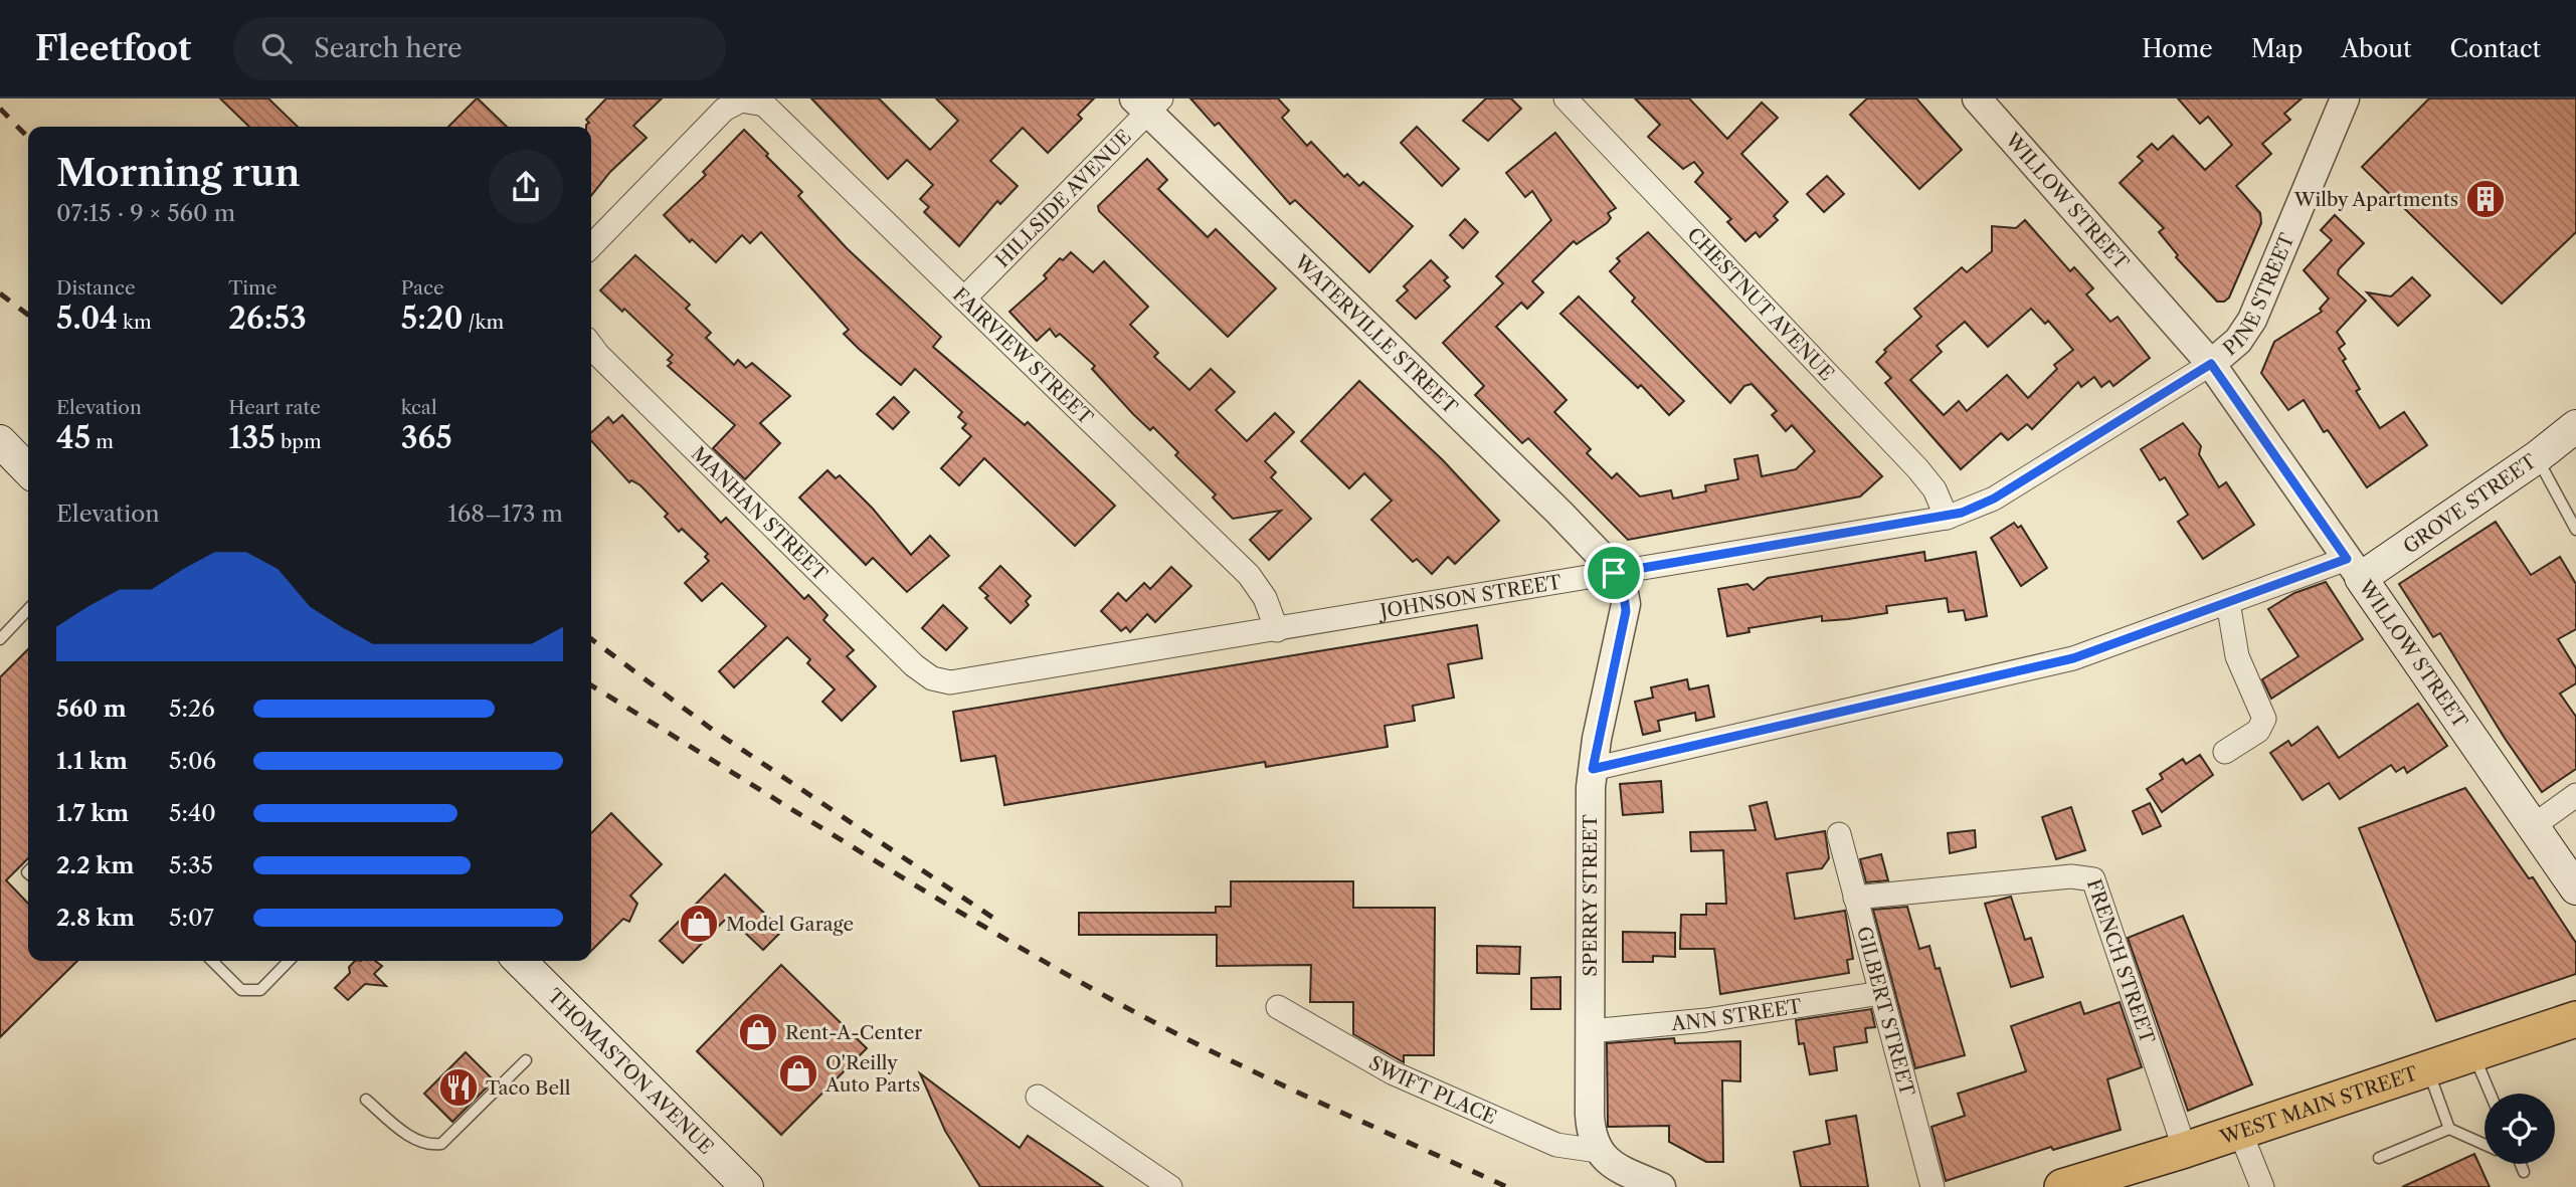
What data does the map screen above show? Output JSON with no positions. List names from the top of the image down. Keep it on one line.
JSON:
{"streets":{"main road":["WILLOW STREET","GROVE STREET","THOMASTON AVENUE","WEST MAIN STREET"],"street":["HILLSIDE AVENUE","PINE STREET","CHESTNUT AVENUE","WATERVILLE STREET","FAIRVIEW STREET","MANHAN STREET","JOHNSON STREET","SPERRY STREET","FRENCH STREET","GILBERT STREET","ANN STREET","SWIFT PLACE"]},"crossings":[["HILLSIDE AVENUE","WATERVILLE STREET"],["HILLSIDE AVENUE","FAIRVIEW STREET"],["WILLOW STREET","PINE STREET"],["WILLOW STREET","GROVE STREET"],["WILLOW STREET","JOHNSON STREET"],["PINE STREET","JOHNSON STREET"],["CHESTNUT AVENUE","JOHNSON STREET"],["WATERVILLE STREET","JOHNSON STREET"],["WATERVILLE STREET","SPERRY STREET"],["FAIRVIEW STREET","JOHNSON STREET"],["MANHAN STREET","JOHNSON STREET"],["JOHNSON STREET","SPERRY STREET"],["SPERRY STREET","ANN STREET"],["SPERRY STREET","SWIFT PLACE"],["FRENCH STREET","GILBERT STREET"],["FRENCH STREET","WEST MAIN STREET"],["GILBERT STREET","ANN STREET"]],"places":{"building":["Wilby Apartments"],"shop":["Model Garage","Rent-A-Center","O'Reilly Auto Parts"],"restaurant":["Taco Bell"]},"page":{"header":"Fleetfoot","search":"Search here","nav":["Home","Map","About","Contact"],"heading":["Morning run","07:15 · 9 × 560 m"],"stats":[["Distance","5.04 km"],["Time","26:53"],["Pace","5:20 /km"],["Elevation","45 m"],["Heart rate","135 bpm"],["kcal","365"]],"chart":["Elevation","168–173 m"],"list":[{"name":"560 m","note":"5:26"},{"name":"1.1 km","note":"5:06"},{"name":"1.7 km","note":"5:40"},{"name":"2.2 km","note":"5:35"},{"name":"2.8 km","note":"5:07"}]}}
